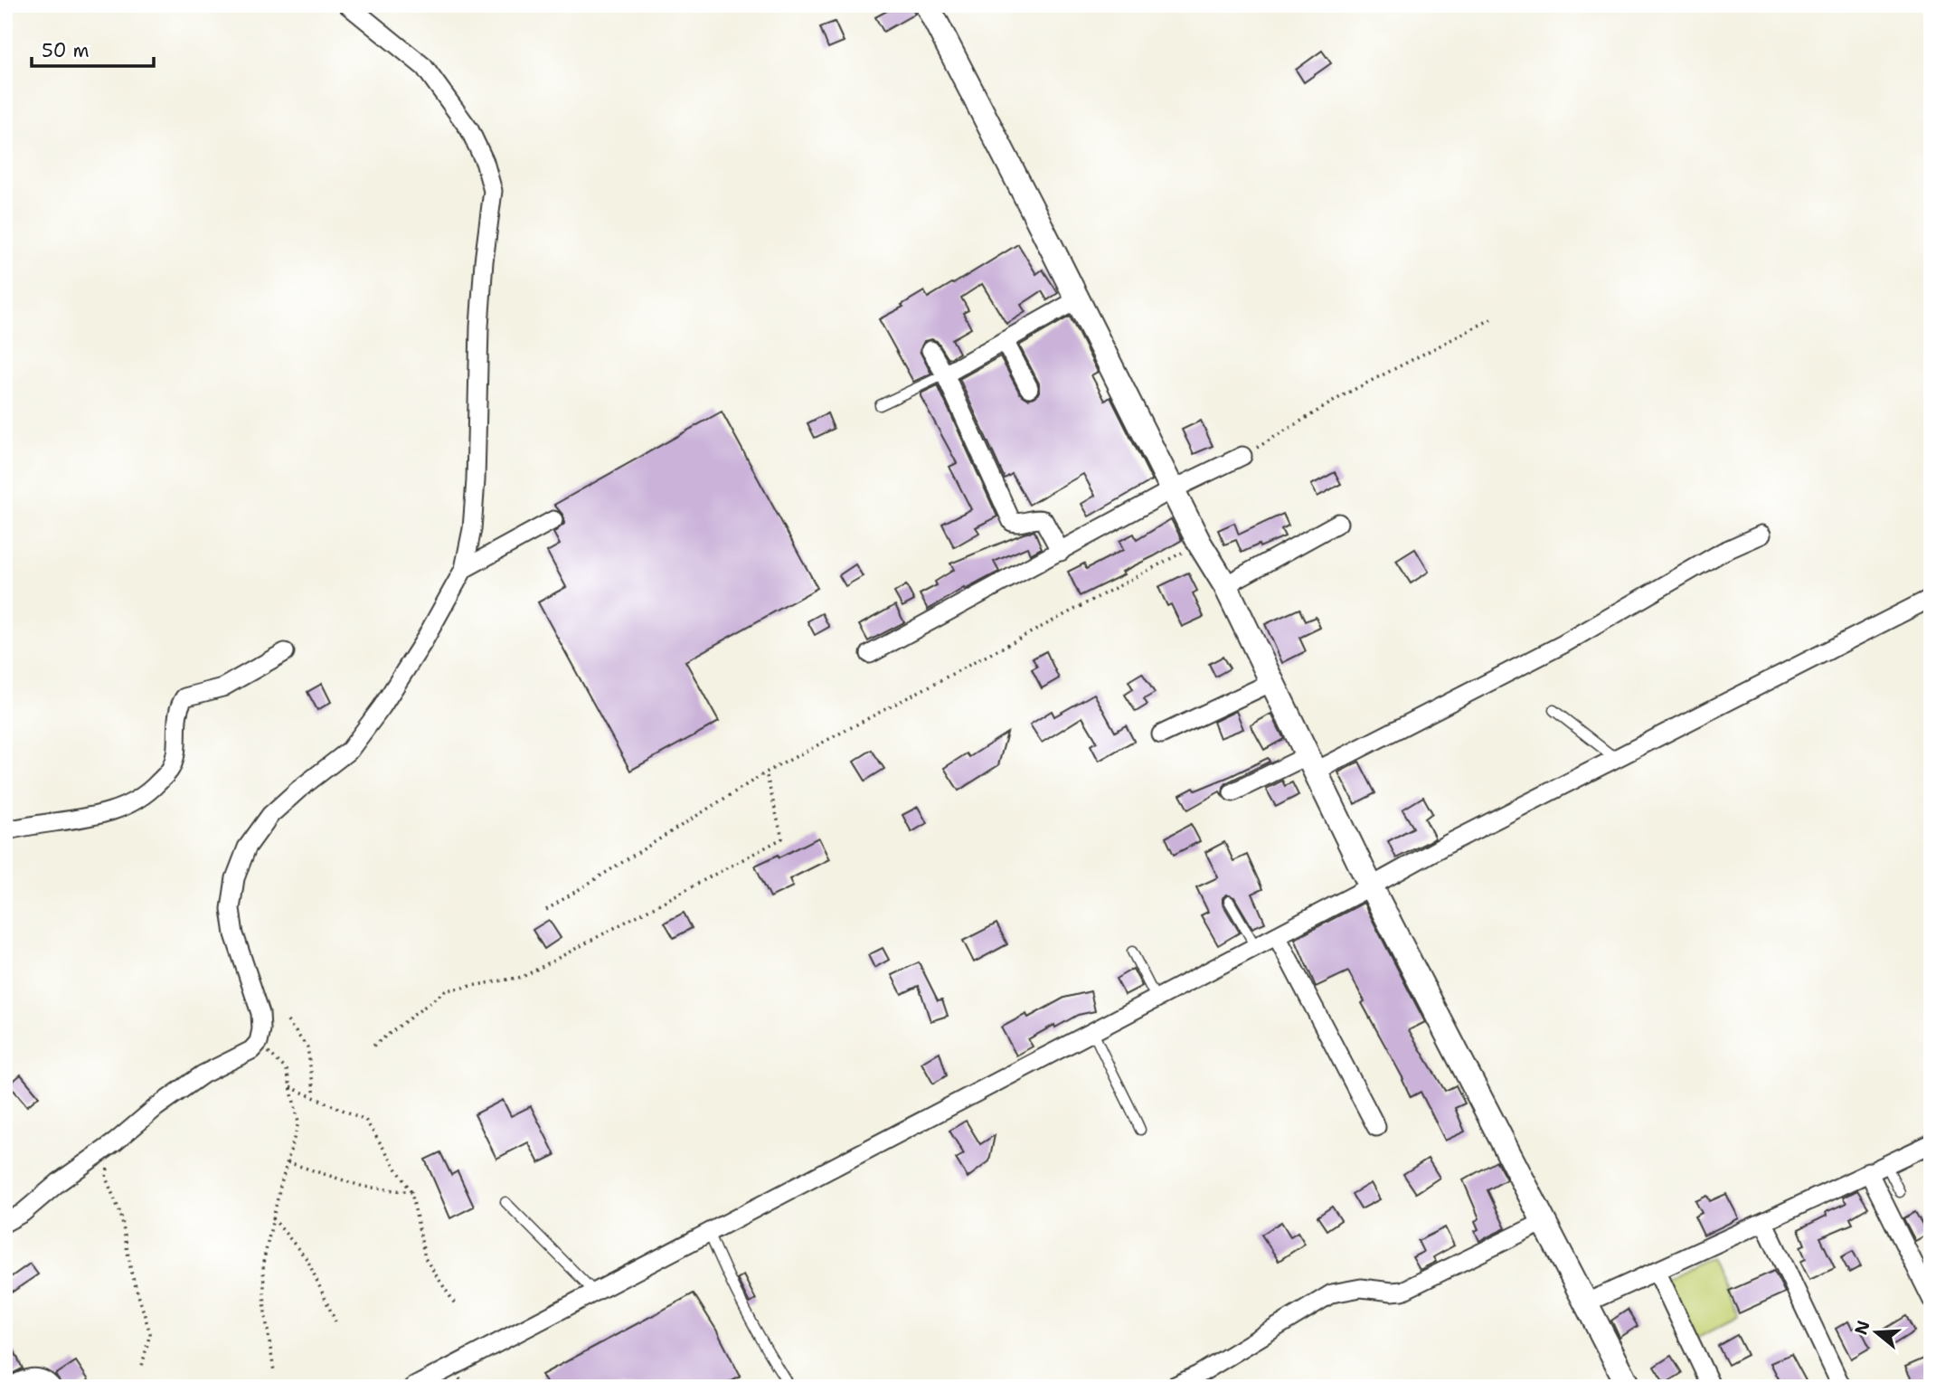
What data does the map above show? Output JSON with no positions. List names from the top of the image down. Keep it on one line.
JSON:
{"scale_bar":"50 m","north":"left"}
